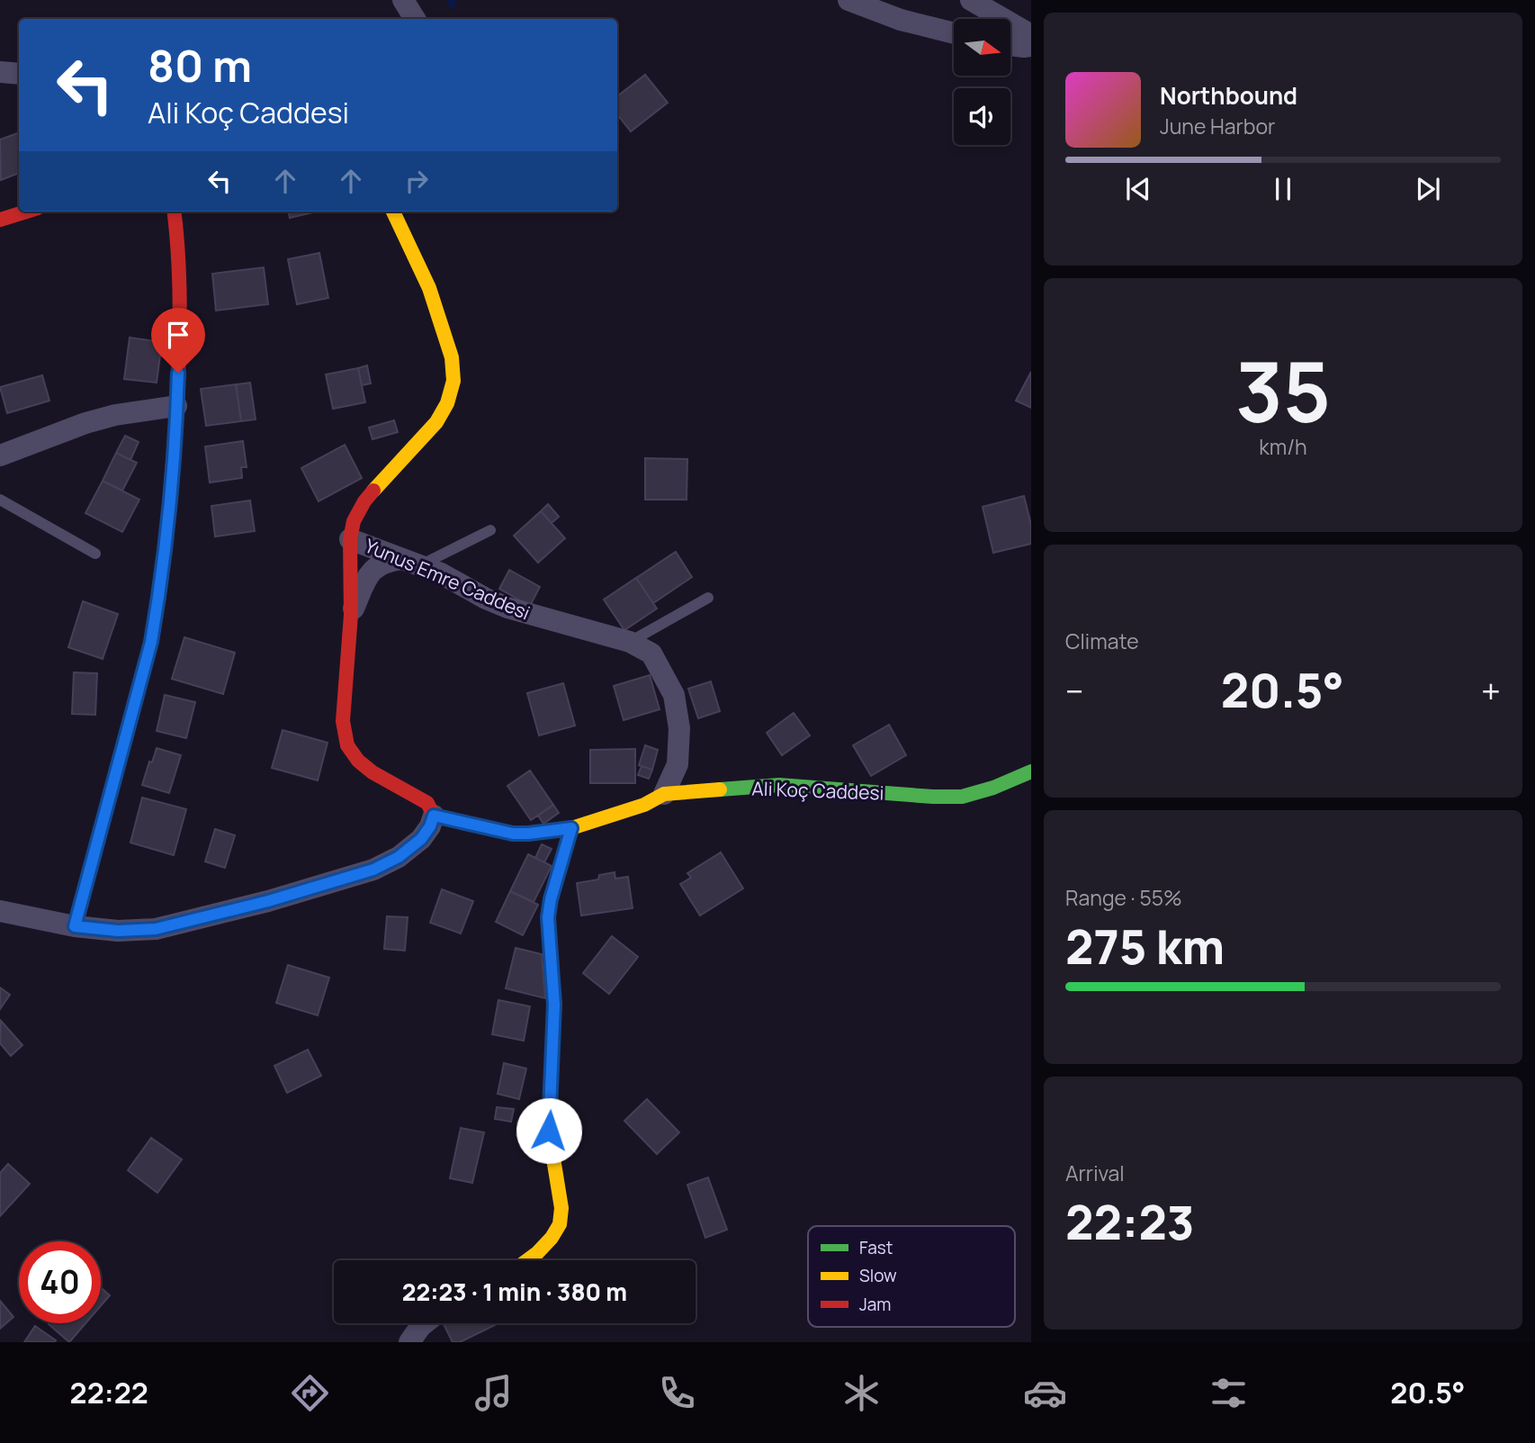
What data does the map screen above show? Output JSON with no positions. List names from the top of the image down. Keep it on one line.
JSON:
{"streets":{"street":["Yunus Emre Caddesi","Ali Koç Caddesi"]},"crossings":[["Yunus Emre Caddesi","Ali Koç Caddesi"]],"legend":["Fast","Slow","Jam"],"north":"right","page":{"turn":["80 m","Ali Koç Caddesi"],"song":["Northbound","June Harbor"],"tile":[["35","km/h"],"Climate",["Range · 55%","275 km"],["Arrival","22:23"]],"heat":["−","20.5°","+"],"limit":"40","trip":"22:23 · 1 min · 380 m","tabs":["22:22","20.5°"]}}
